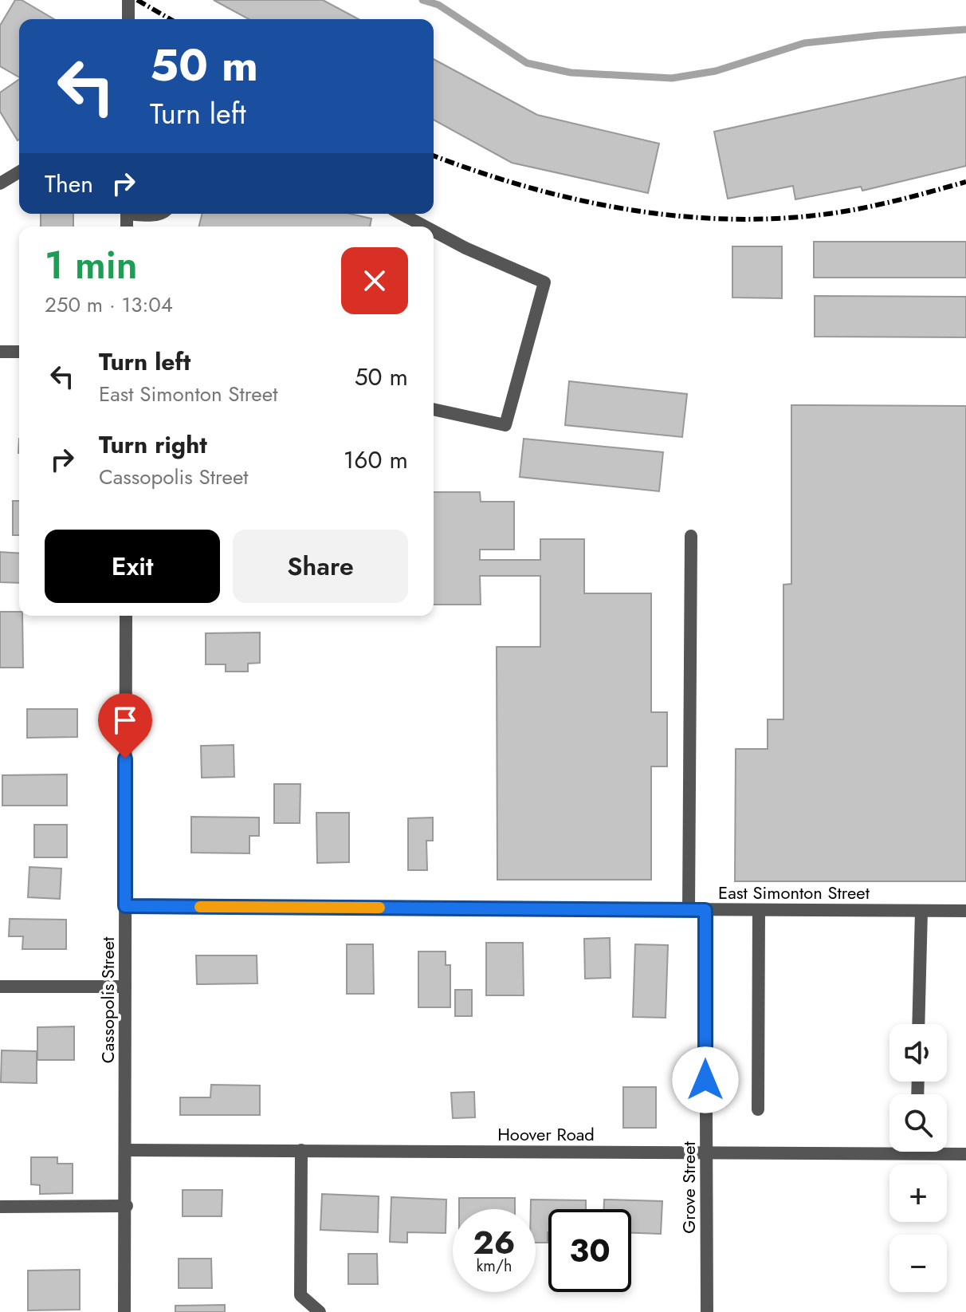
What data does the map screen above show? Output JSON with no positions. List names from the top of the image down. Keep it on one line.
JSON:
{"streets":{"street":["East Simonton Street","Cassopolis Street","Hoover Road","Grove Street"]},"crossings":[["East Simonton Street","Cassopolis Street"],["East Simonton Street","Grove Street"],["Cassopolis Street","Hoover Road"],["Hoover Road","Grove Street"]],"page":{"turn":["50 m","Turn left"],"then":"Then","heading":["1 min","250 m · 13:04"],"list":[{"name":"Turn left","note":"East Simonton Street","value":"50 m"},{"name":"Turn right","note":"Cassopolis Street","value":"160 m"}],"buttons":["Exit","Share"],"map_buttons":["+","−"],"speed":"26 km/h","limit":"30"}}
